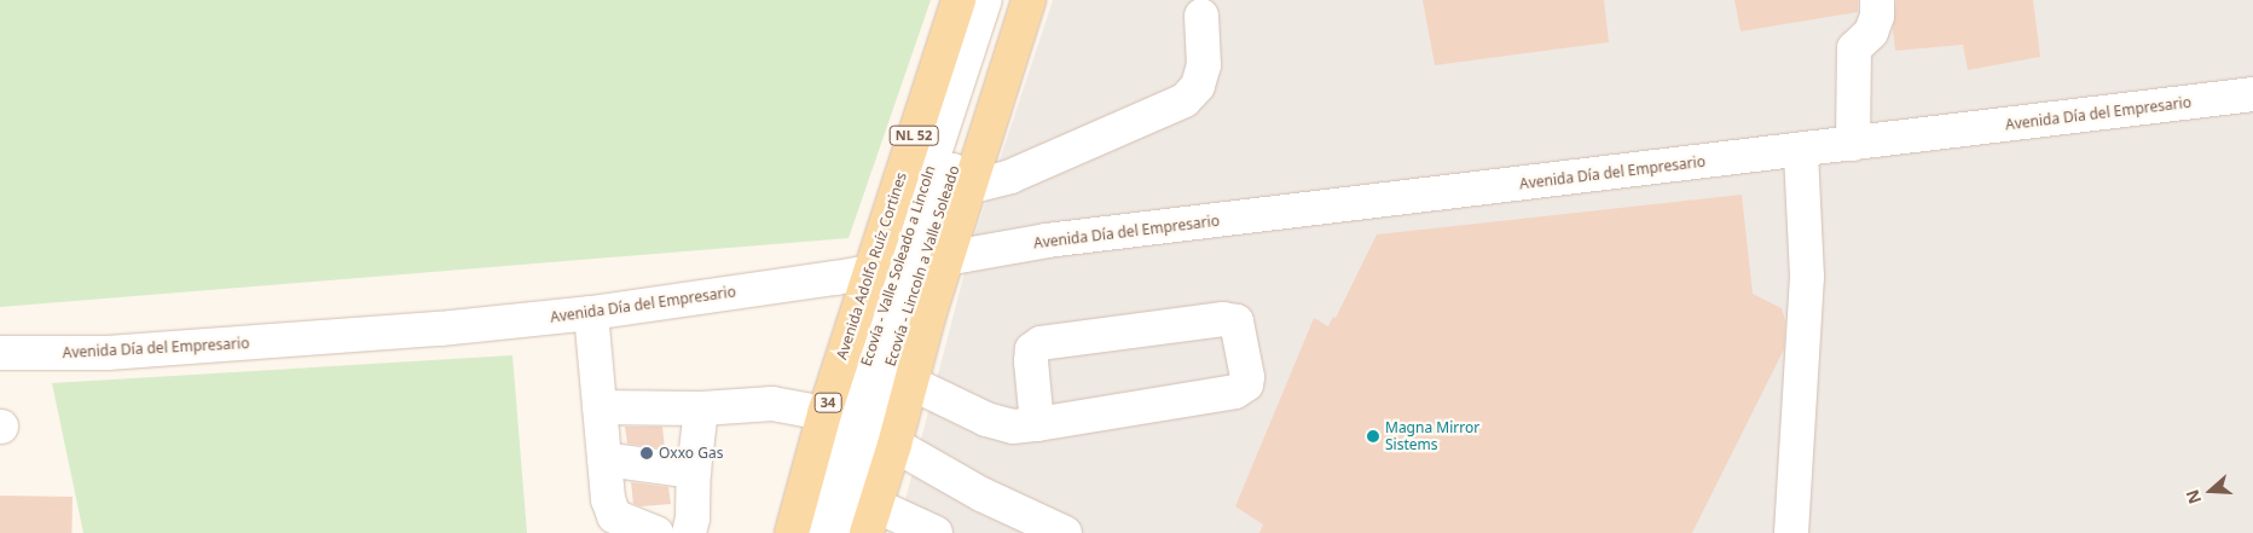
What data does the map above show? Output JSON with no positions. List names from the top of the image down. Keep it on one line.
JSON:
{"streets":{"main road":["NL 52","Avenida Adolfo Ruíz Cortines","34"],"street":["Avenida Día del Empresario","Ecovía - Valle Soleado a Lincoln","Ecovía - Lincoln a Valle Soleado"]},"crossings":[["Avenida Día del Empresario","Avenida Adolfo Ruíz Cortines"],["Avenida Día del Empresario","Ecovía - Valle Soleado a Lincoln"],["Avenida Día del Empresario","Ecovía - Lincoln a Valle Soleado"],["Avenida Adolfo Ruíz Cortines","Ecovía - Valle Soleado a Lincoln"],["Avenida Adolfo Ruíz Cortines","Ecovía - Lincoln a Valle Soleado"],["Ecovía - Valle Soleado a Lincoln","Ecovía - Lincoln a Valle Soleado"]],"places":["Magna Mirror Sistems","Oxxo Gas"],"north":"left"}
